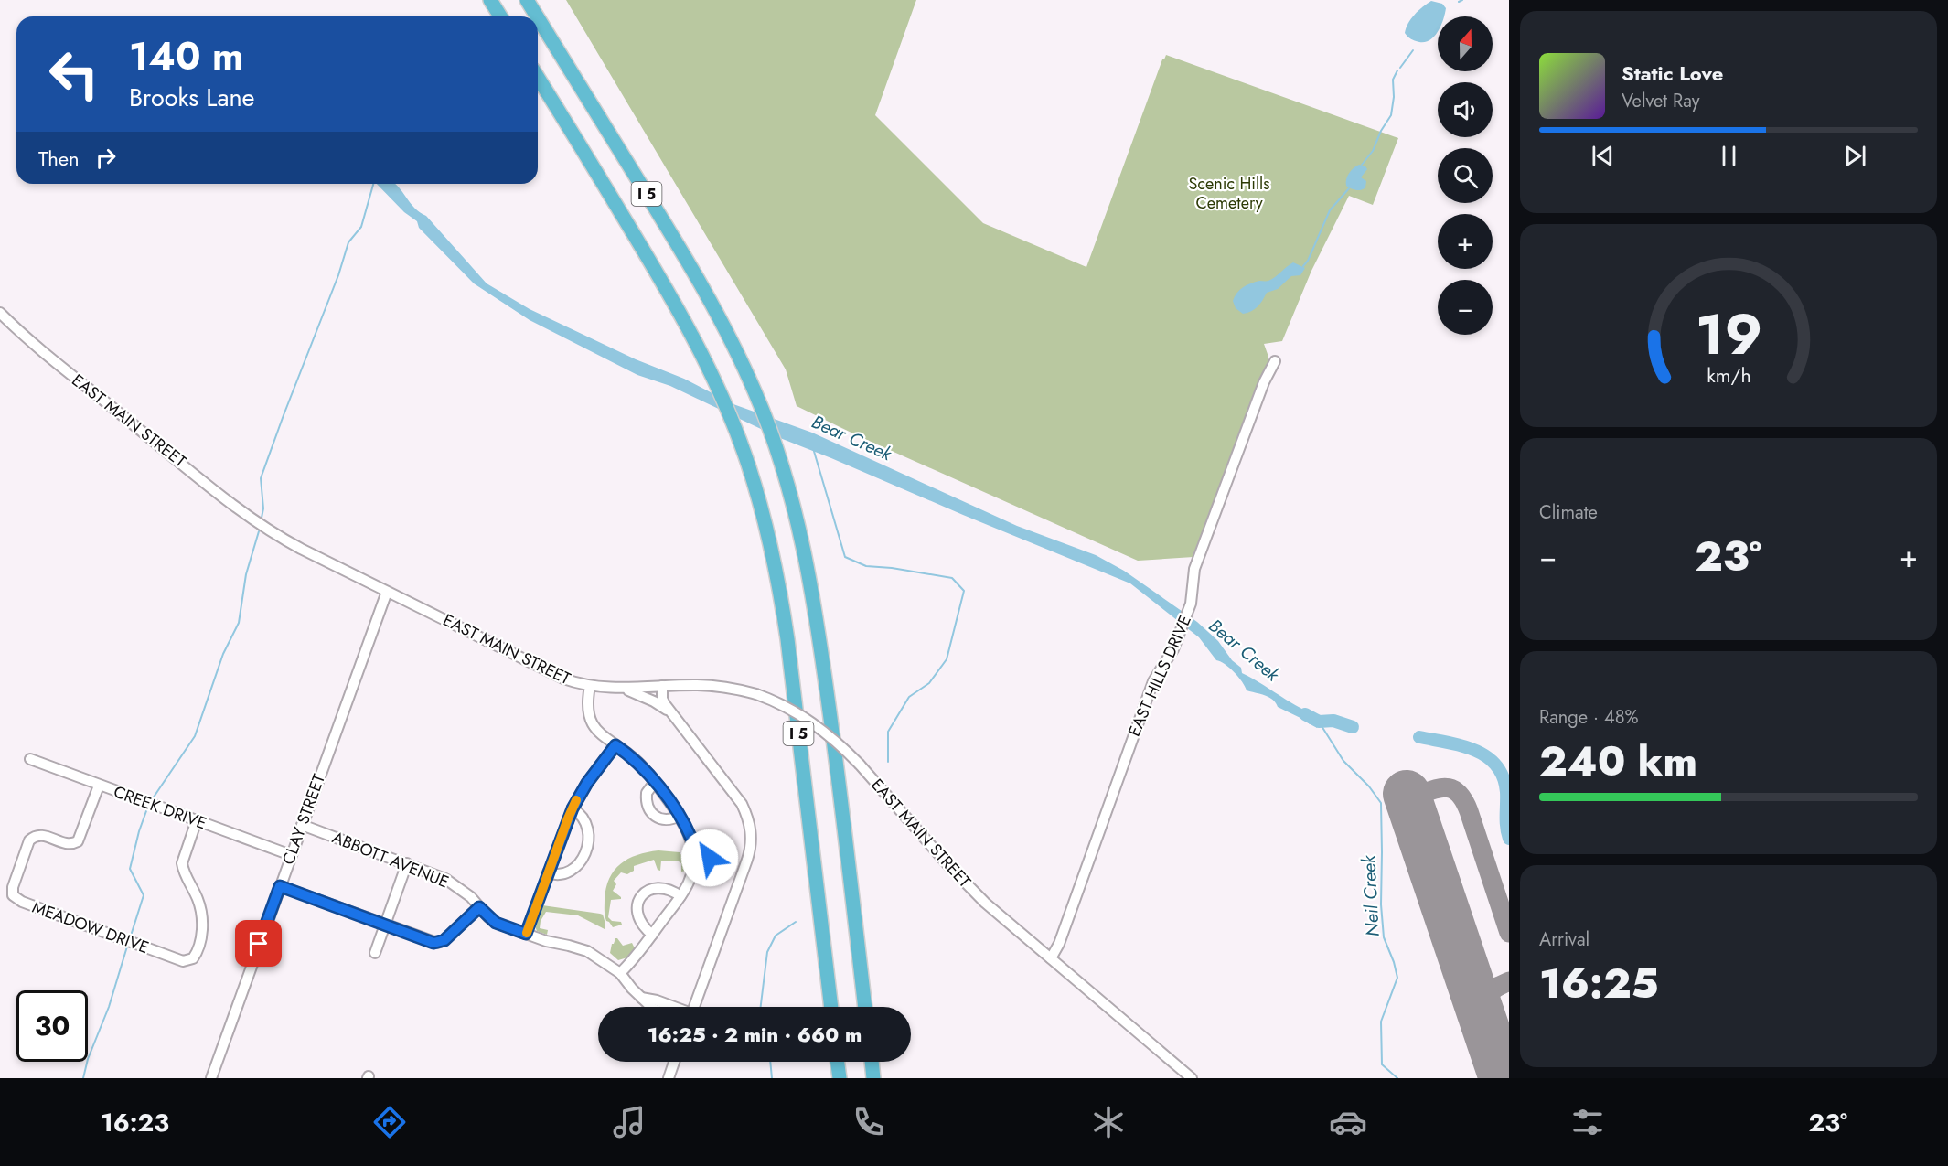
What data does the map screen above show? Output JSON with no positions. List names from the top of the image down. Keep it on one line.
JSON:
{"streets":{"highway":["I 5"],"street":["EAST MAIN STREET","EAST HILLS DRIVE","CREEK DRIVE","CLAY STREET","ABBOTT AVENUE","MEADOW DRIVE"]},"crossings":[["EAST MAIN STREET","EAST HILLS DRIVE"],["EAST MAIN STREET","CLAY STREET"],["CREEK DRIVE","CLAY STREET"],["CREEK DRIVE","MEADOW DRIVE"],["CLAY STREET","ABBOTT AVENUE"]],"water":["Bear Creek","Neil Creek"],"parks":["Scenic Hills Cemetery"],"north":"top","page":{"map_buttons":["+","−"],"turn":["140 m","Brooks Lane"],"song":["Static Love","Velvet Ray"],"then":"Then","tile":["Climate",["Range · 48%","240 km"],["Arrival","16:25"]],"heat":["−","23°","+"],"limit":"30","trip":"16:25 · 2 min · 660 m","tabs":["16:23","23°"],"gauge":["19","km/h"]}}
